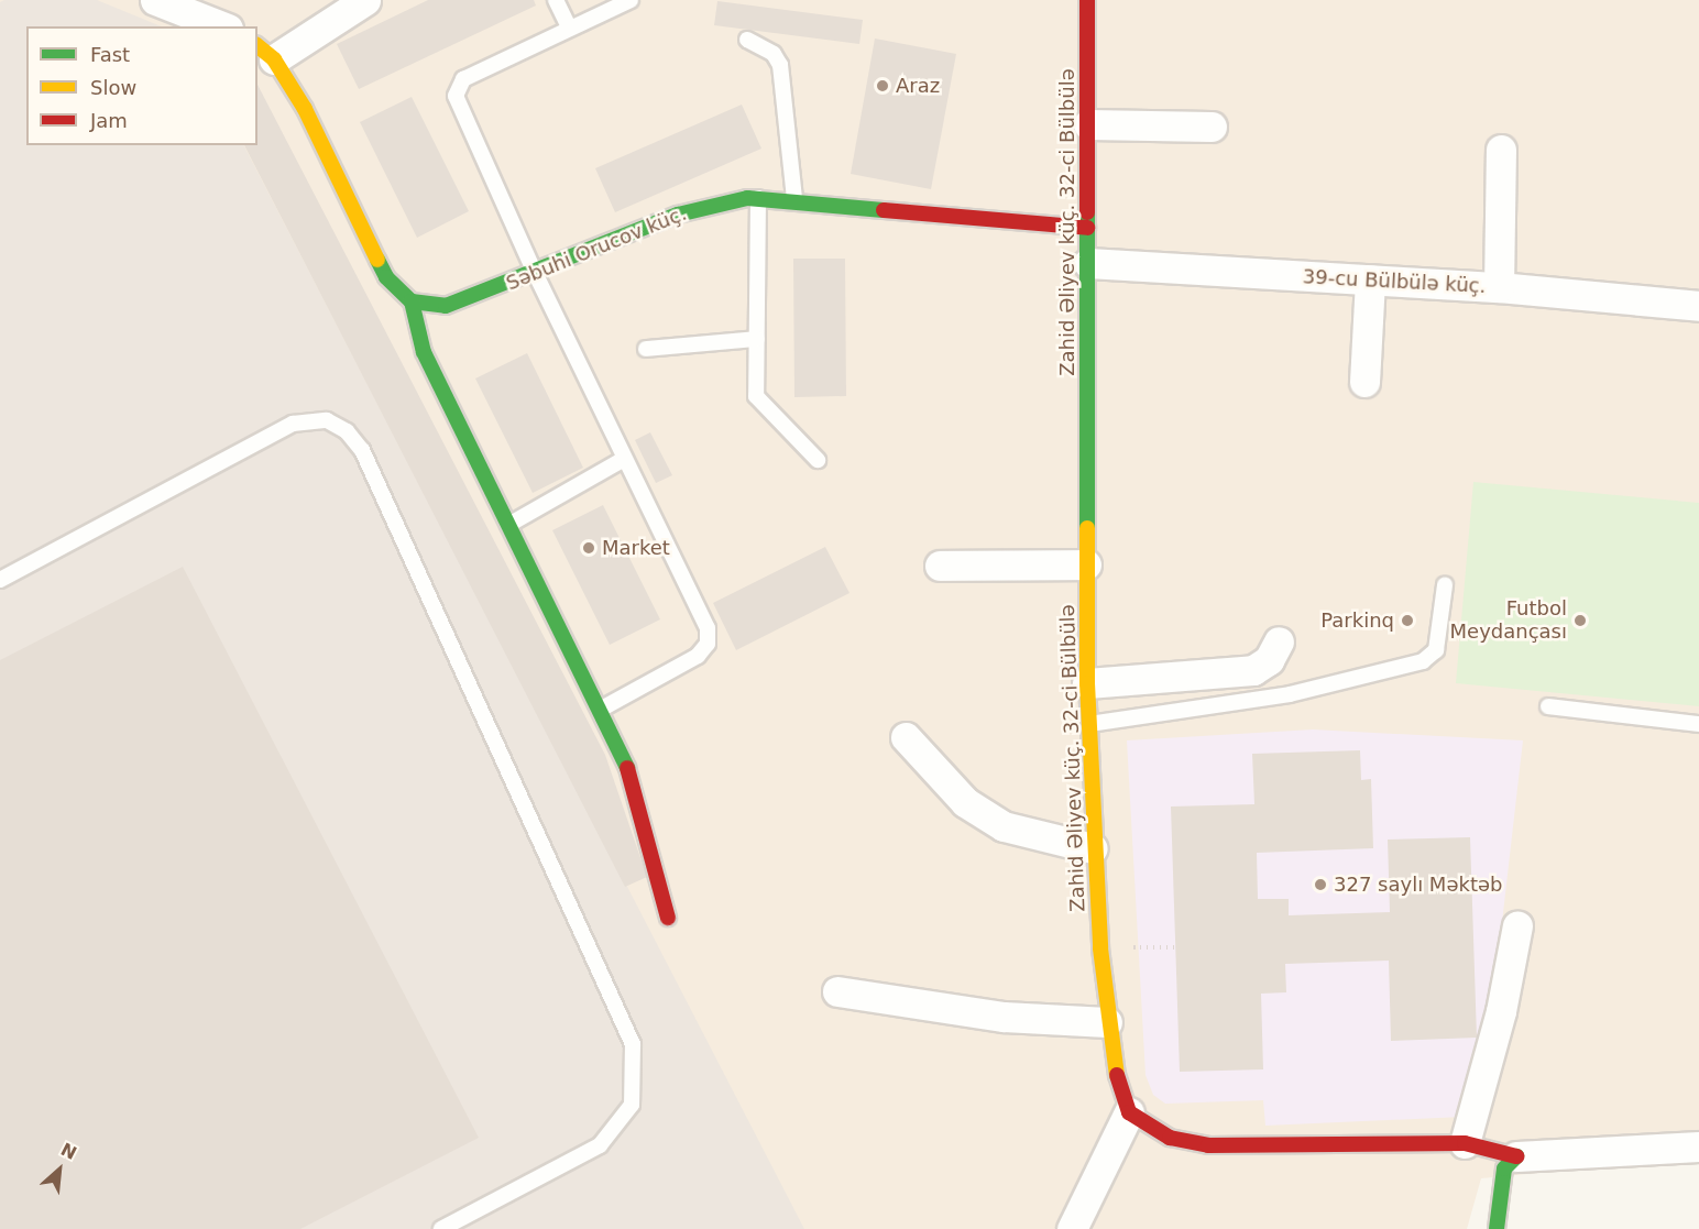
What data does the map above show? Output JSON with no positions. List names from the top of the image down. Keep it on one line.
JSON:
{"streets":{"street":["Zahid Əliyev küç. 32-ci Bülbülə","Səbuhi Orucov küç.","39-cu Bülbülə küç."]},"crossings":[["Zahid Əliyev küç. 32-ci Bülbülə","Səbuhi Orucov küç."],["Zahid Əliyev küç. 32-ci Bülbülə","39-cu Bülbülə küç."]],"places":["Araz","Market","Parkinq","Futbol Meydançası","327 saylı Məktəb"],"legend":["Fast","Slow","Jam"],"north":"top right"}
